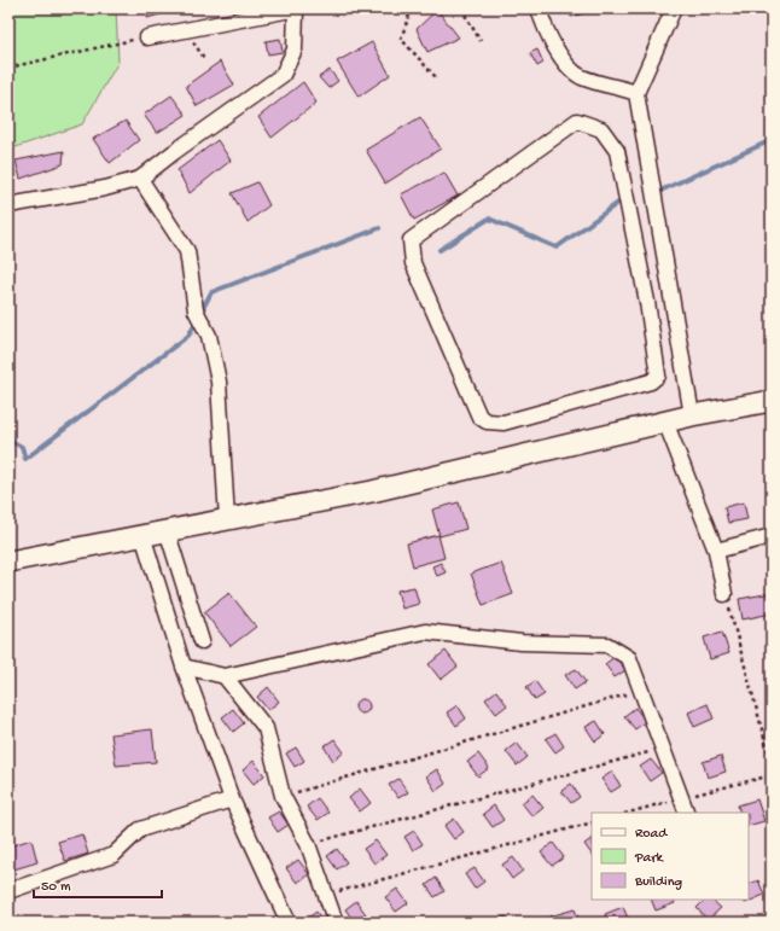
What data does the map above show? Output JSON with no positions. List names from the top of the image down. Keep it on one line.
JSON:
{"legend":["Road","Park","Building"],"scale_bar":"50 m"}
